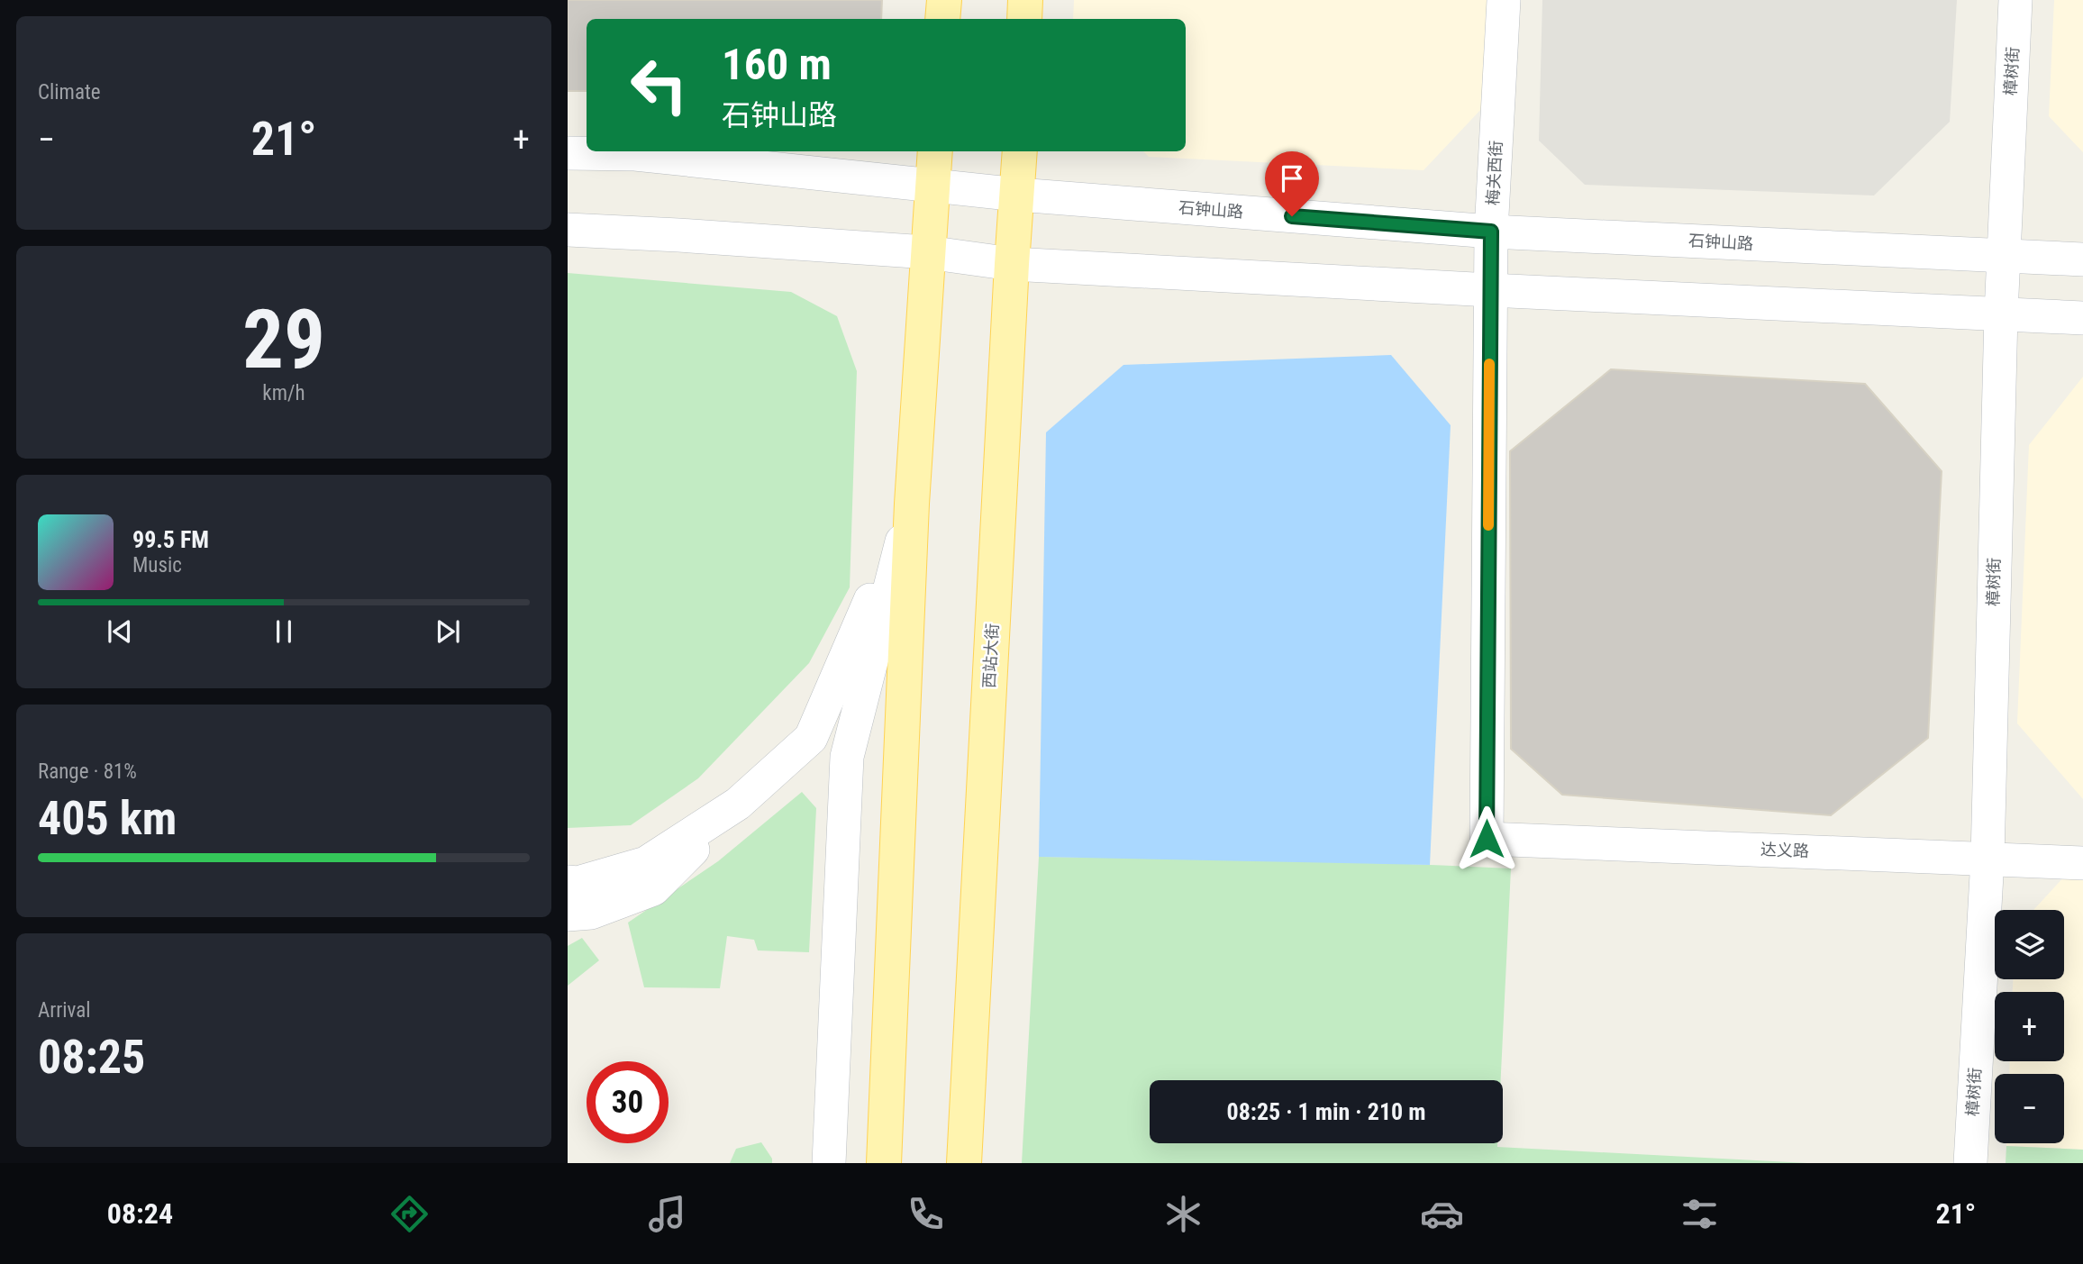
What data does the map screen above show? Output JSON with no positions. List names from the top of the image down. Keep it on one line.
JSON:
{"streets":{"main road":["西站大街"],"street":["樟树街","梅关西街","石钟山路","达义路"]},"crossings":[["樟树街","石钟山路"],["樟树街","达义路"],["梅关西街","石钟山路"],["梅关西街","达义路"],["石钟山路","西站大街"]],"page":{"tile":["Climate",["29","km/h"],["Range · 81%","405 km"],["Arrival","08:25"]],"turn":["160 m","石钟山路"],"heat":["−","21°","+"],"song":["99.5 FM","Music"],"map_buttons":["+","−"],"limit":"30","trip":"08:25 · 1 min · 210 m","tabs":["08:24","21°"]}}
